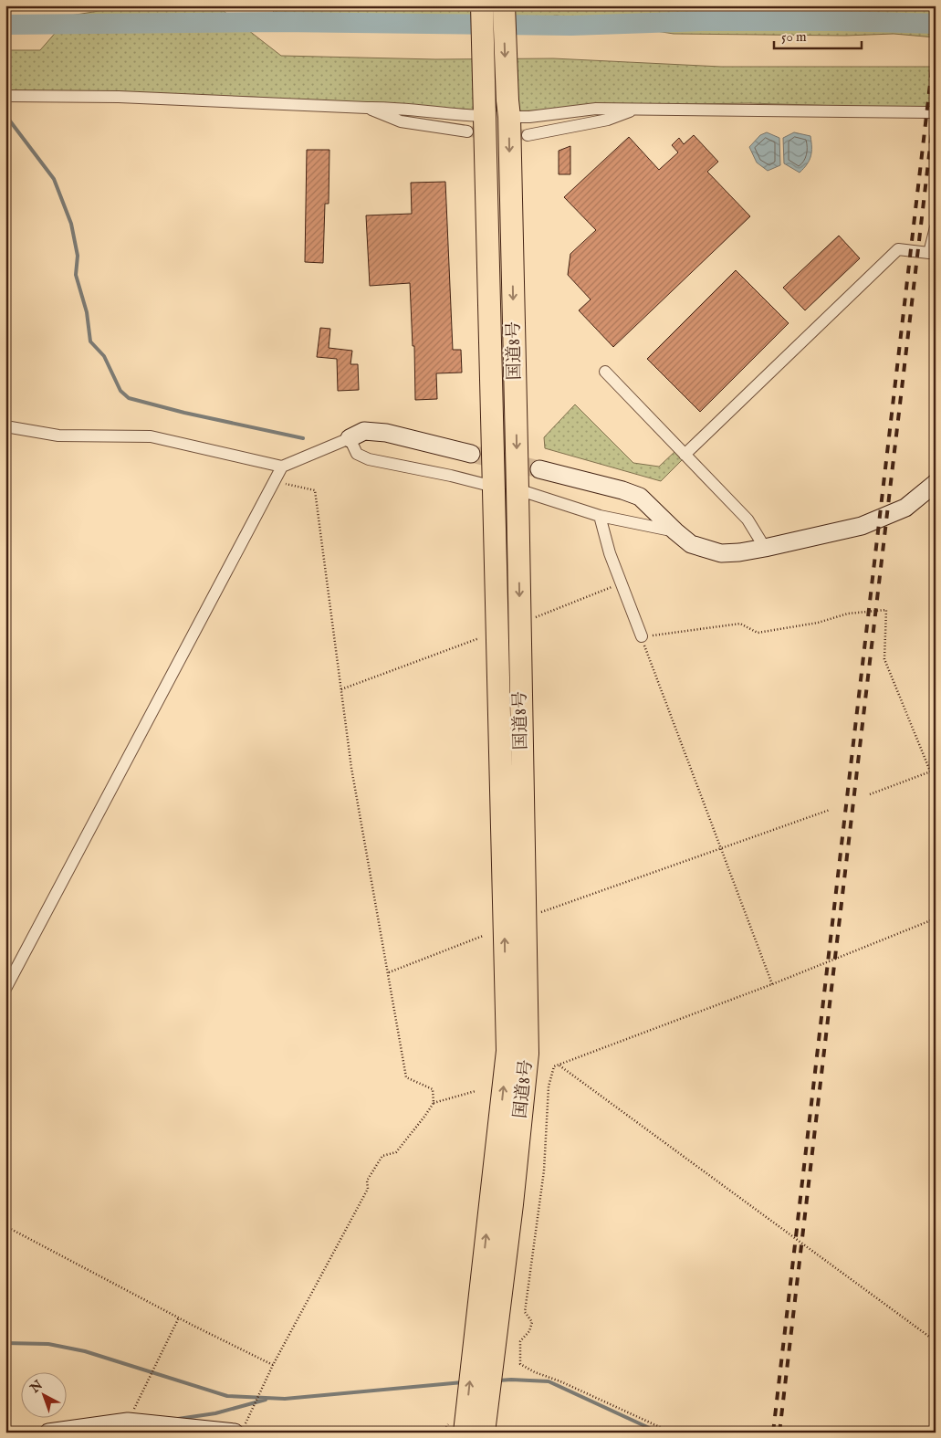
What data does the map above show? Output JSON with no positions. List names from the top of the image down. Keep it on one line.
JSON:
{"streets":{"highway":["国道8号"]},"scale_bar":"50 m","north":"top left"}
